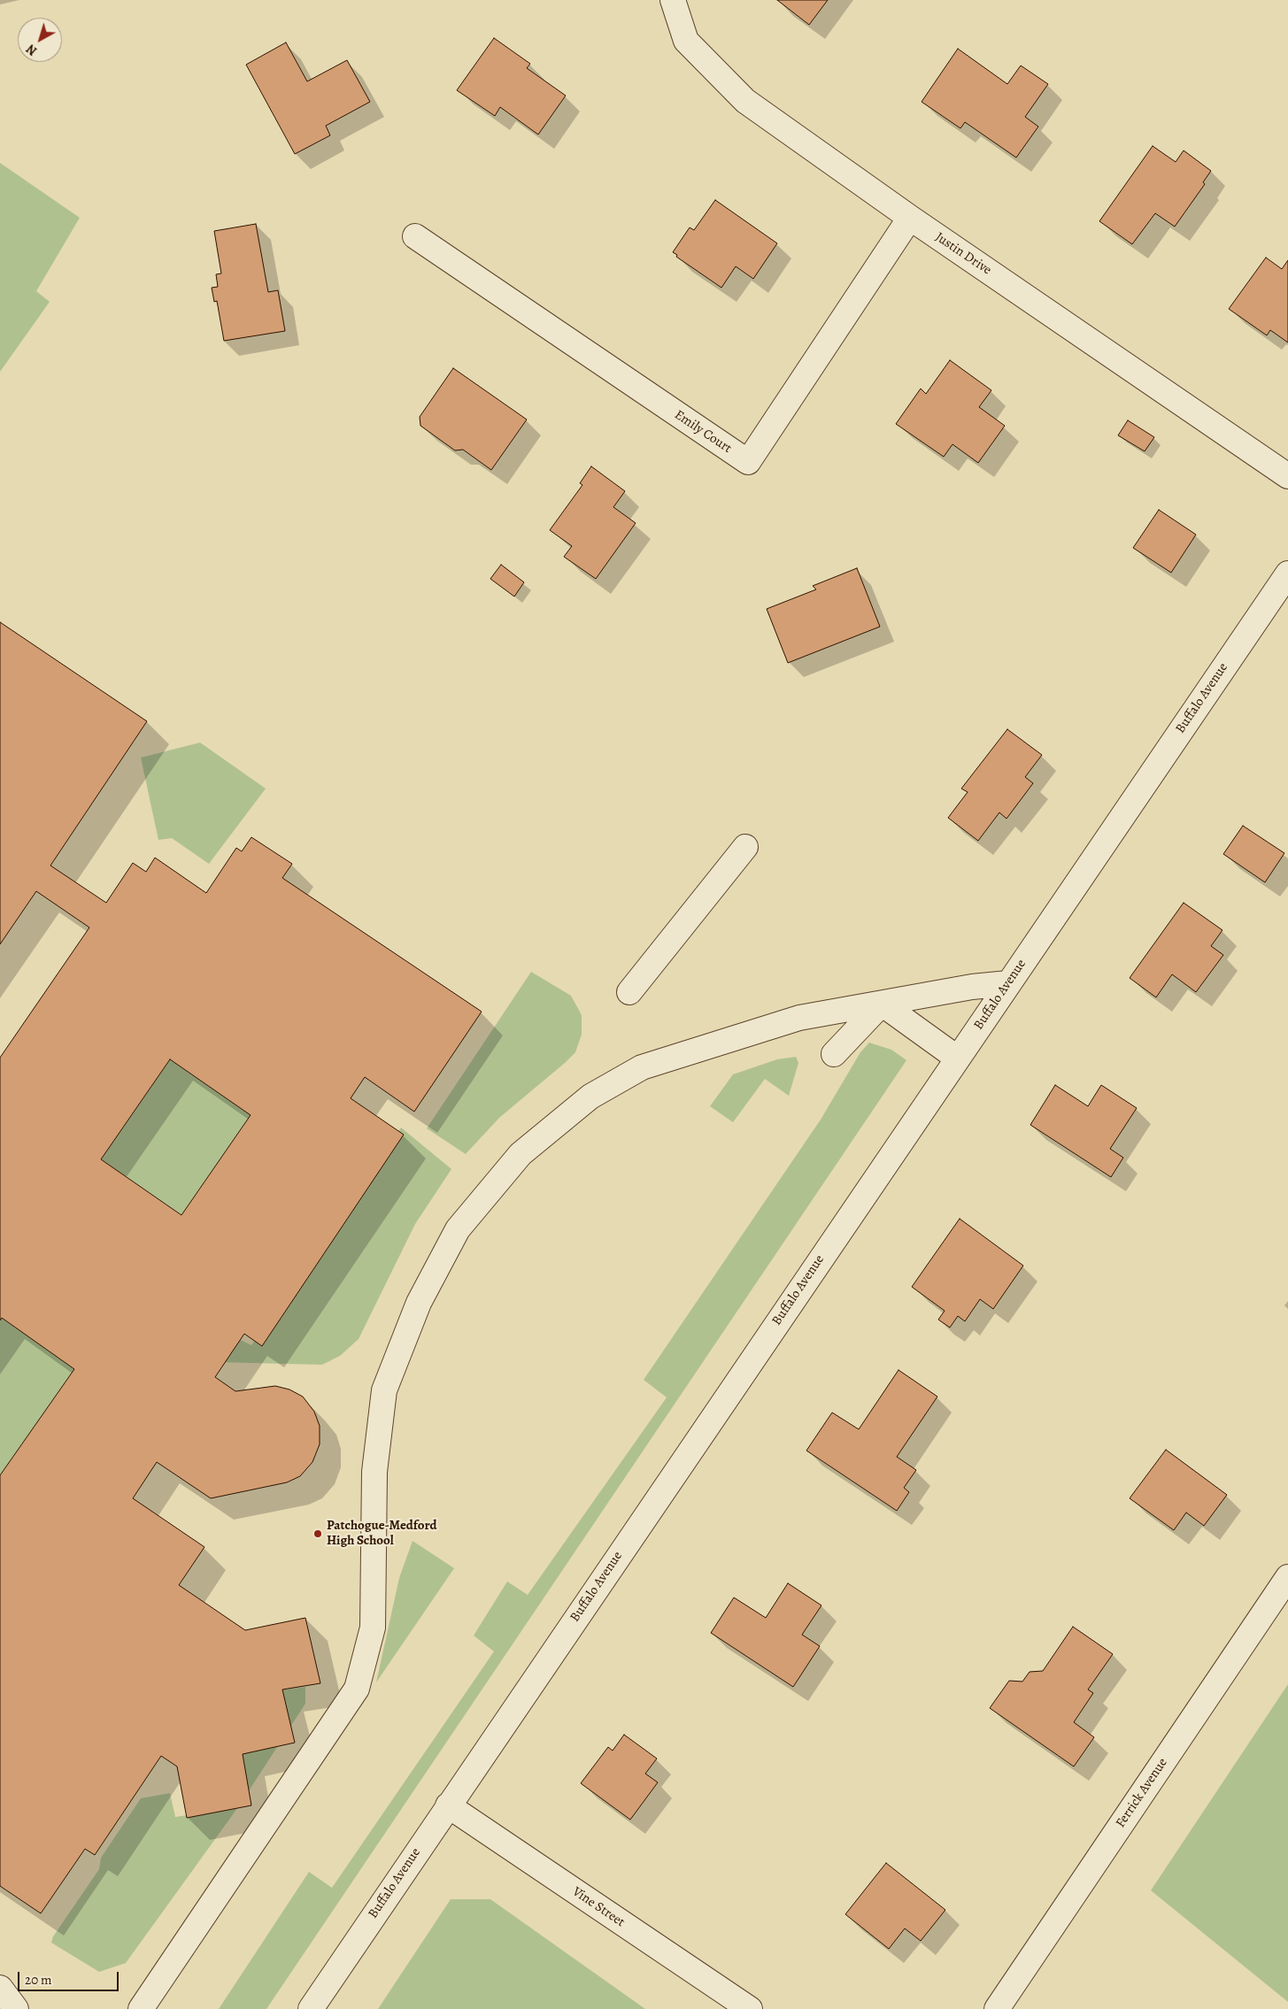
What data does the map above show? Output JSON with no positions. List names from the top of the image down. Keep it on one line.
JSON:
{"streets":{"street":["Justin Drive","Emily Court","Buffalo Avenue","Ferrick Avenue","Vine Street"]},"crossings":[["Justin Drive","Emily Court"],["Buffalo Avenue","Vine Street"]],"places":["Patchogue-Medford High School"],"scale_bar":"20 m","north":"bottom left"}
